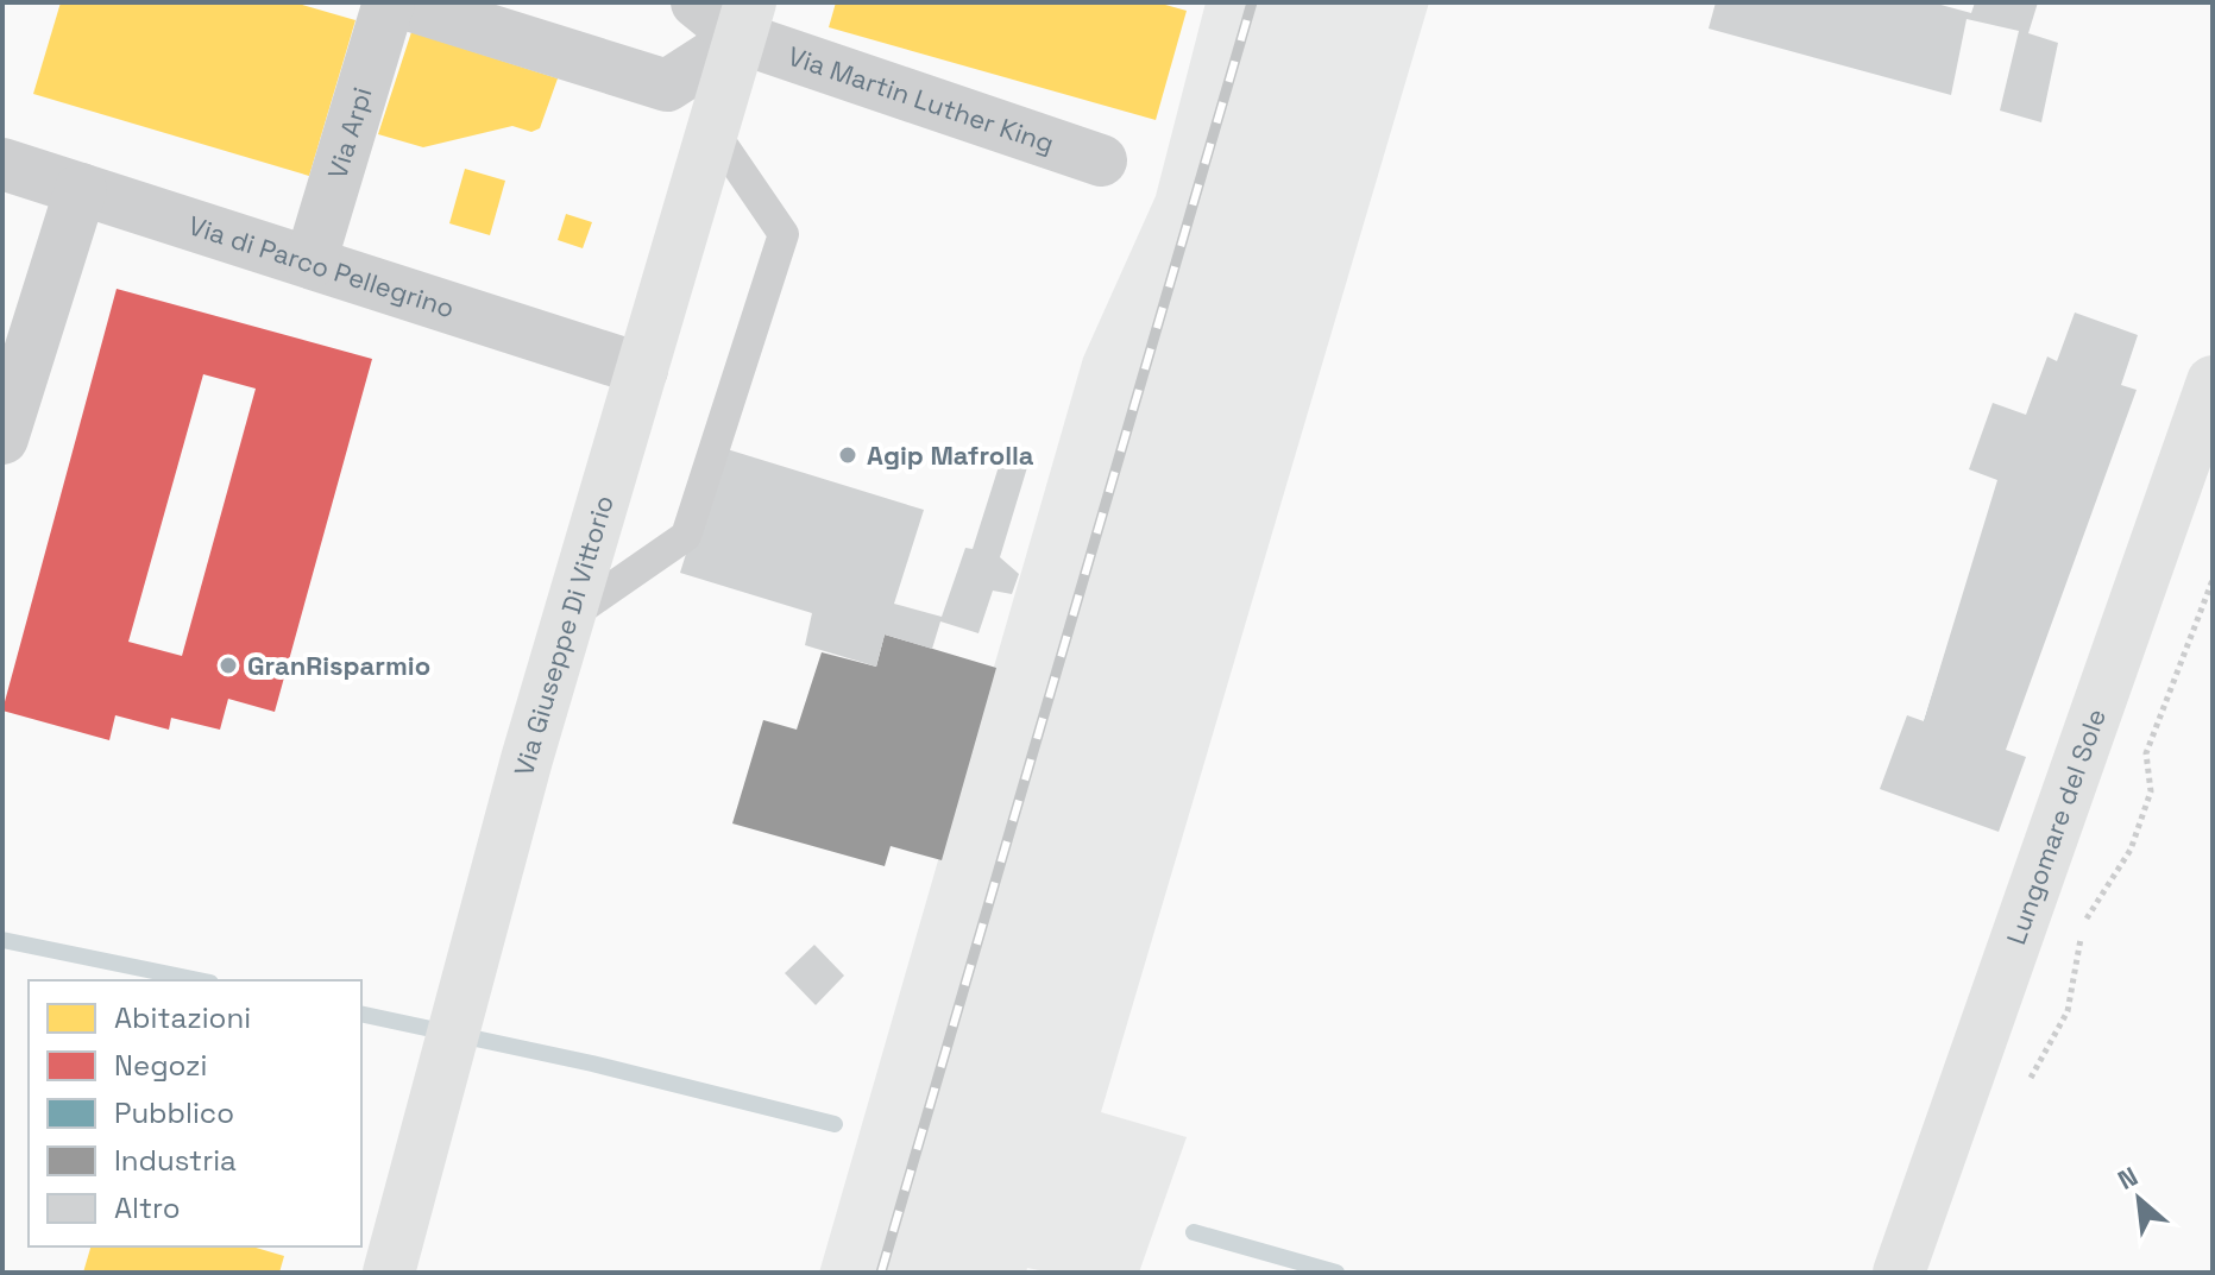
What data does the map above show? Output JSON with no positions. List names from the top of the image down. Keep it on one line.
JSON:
{"streets":{"main road":["Via Giuseppe Di Vittorio","Lungomare del Sole"],"street":["Via Martin Luther King","Via Arpi","Via di Parco Pellegrino"]},"crossings":[["Via Martin Luther King","Via Giuseppe Di Vittorio"],["Via Arpi","Via di Parco Pellegrino"],["Via di Parco Pellegrino","Via Giuseppe Di Vittorio"]],"places":["Agip Mafrolla","GranRisparmio"],"legend":["Abitazioni","Negozi","Pubblico","Industria","Altro"],"north":"top left"}
